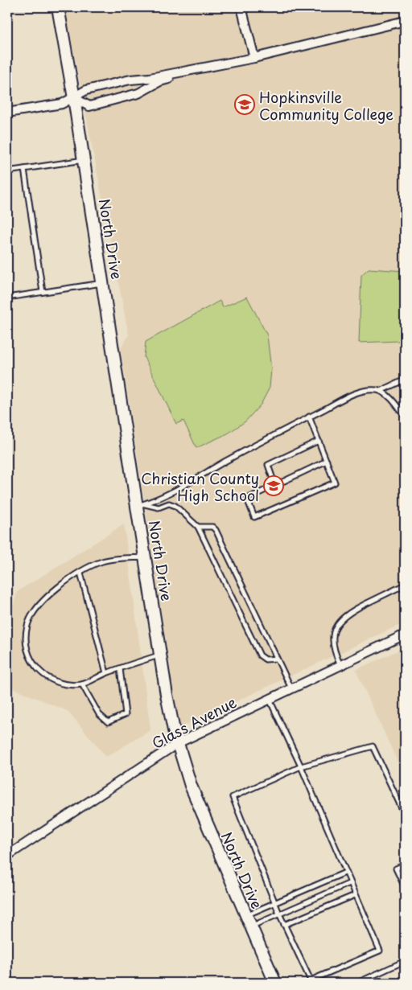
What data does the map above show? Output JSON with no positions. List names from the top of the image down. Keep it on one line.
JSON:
{"streets":{"main road":["North Drive"],"street":["Glass Avenue"]},"crossings":[["North Drive","Glass Avenue"]],"places":{"school or university":["Hopkinsville Community College","Christian County High School"]}}
